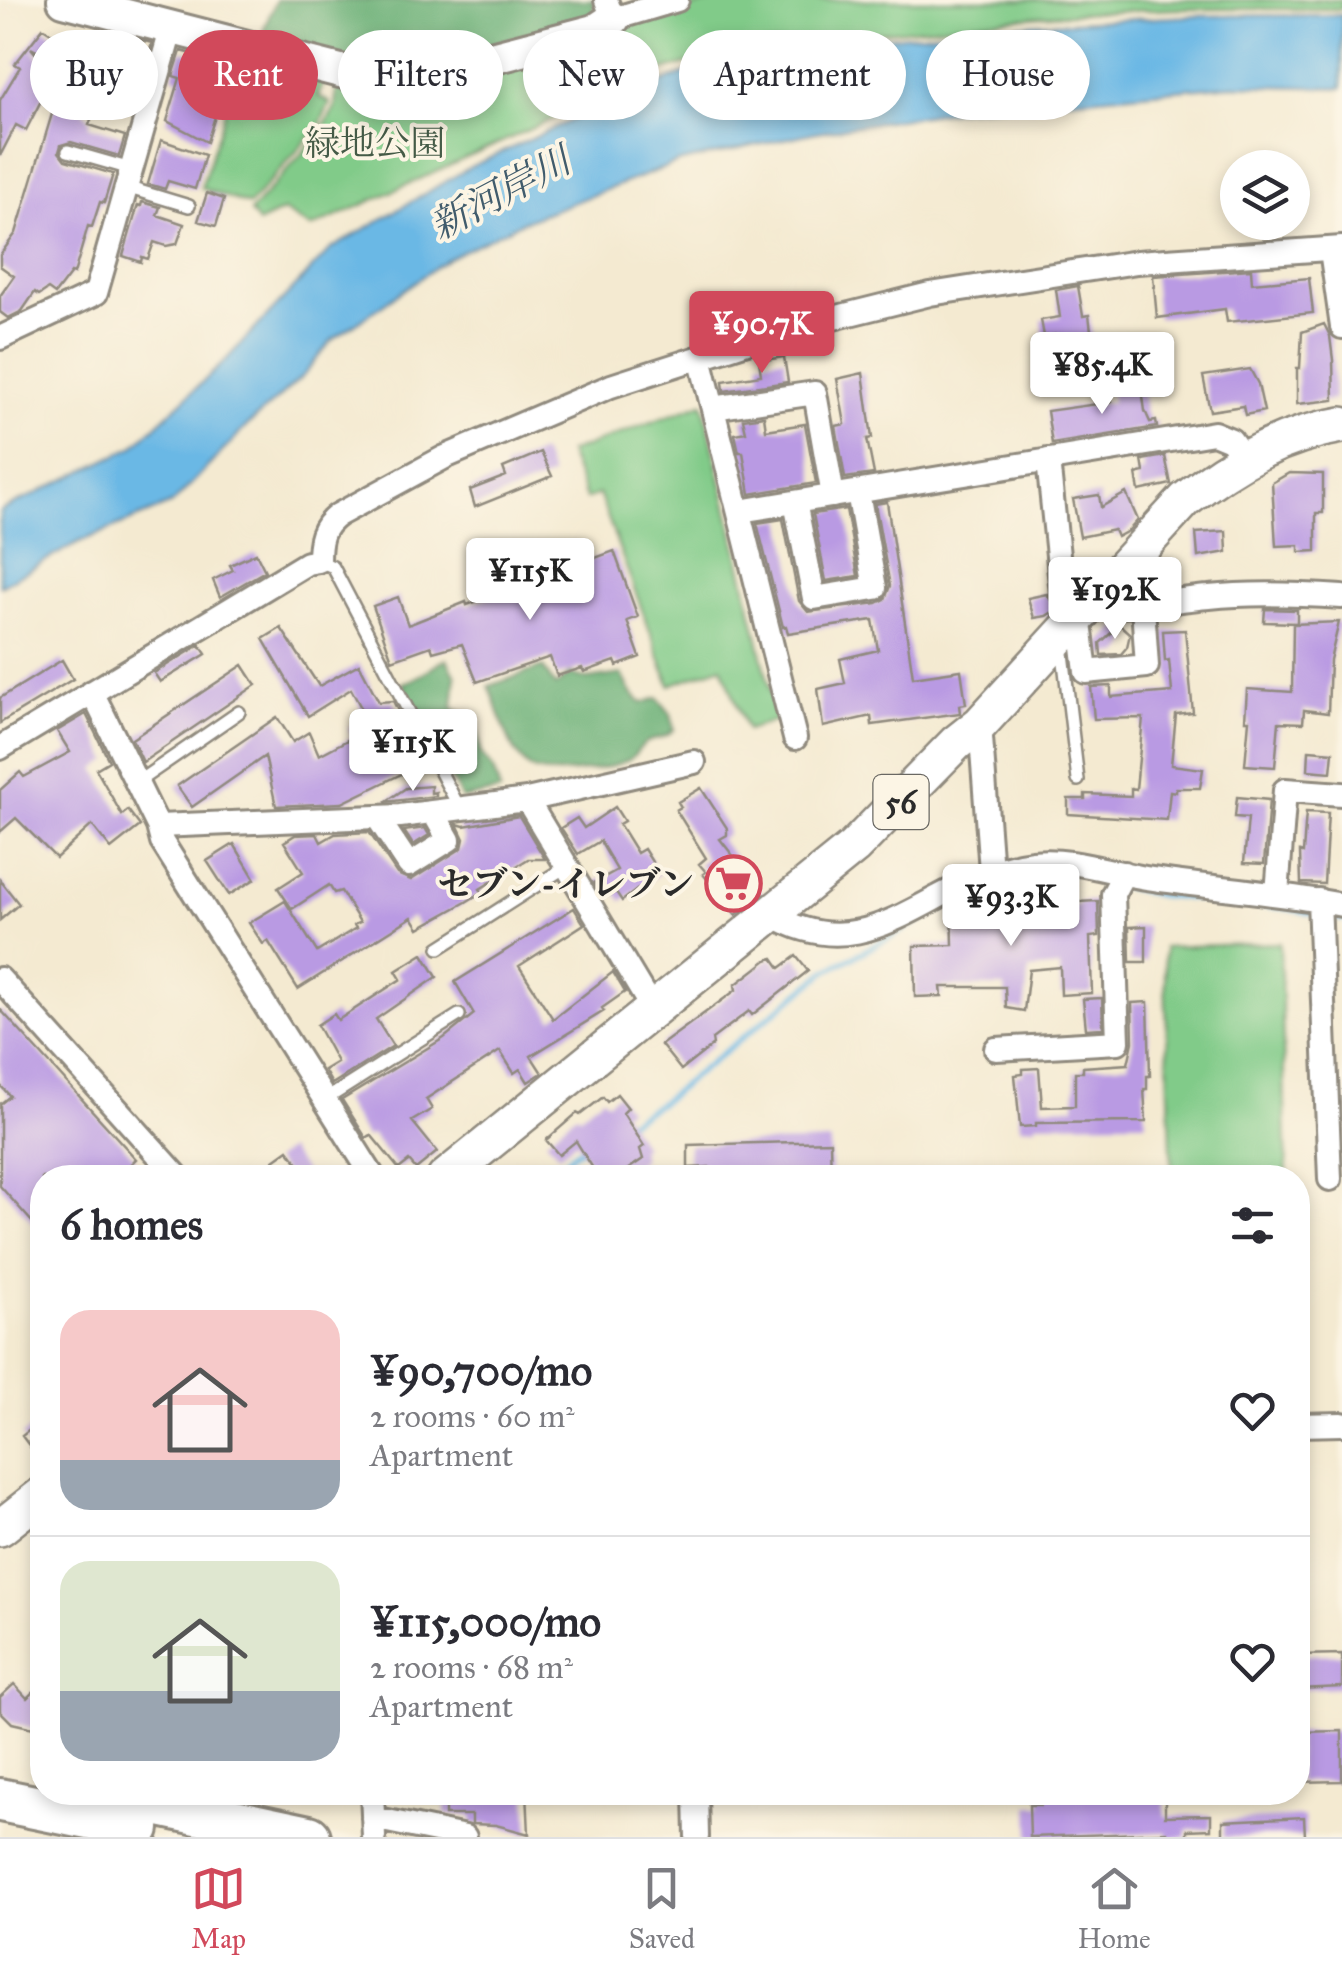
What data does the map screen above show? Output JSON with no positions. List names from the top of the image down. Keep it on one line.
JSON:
{"streets":{"main road":["56"]},"water":["新河岸川"],"parks":["緑地公園"],"places":{"supermarket":["セブン-イレブン"]},"page":{"chip":["Buy","Rent","Filters","New","Apartment","House"],"price":["¥90.7K","¥85.4K","¥115K","¥192K","¥115K","¥93.3K"],"heading":"6 homes","list":[{"name":"¥90,700/mo","note":"2 rooms · 60 m² · Apartment"},{"name":"¥115,000/mo","note":"2 rooms · 68 m² · Apartment"}],"tabs":["Map","Saved","Home"]}}
